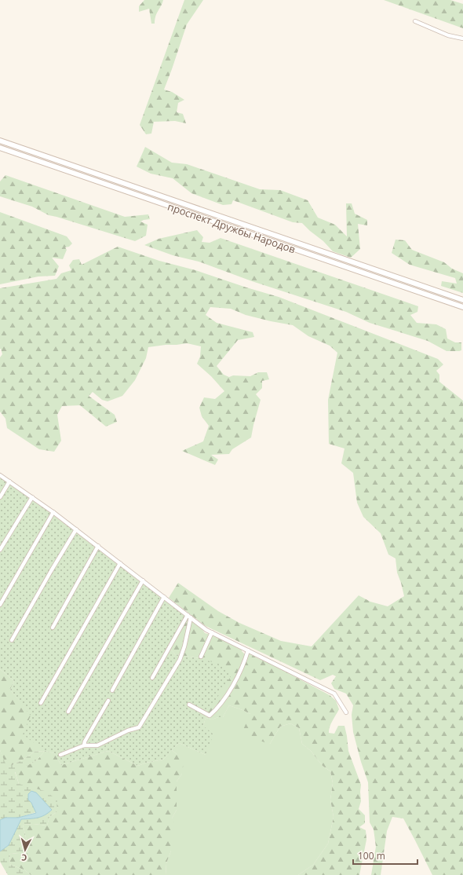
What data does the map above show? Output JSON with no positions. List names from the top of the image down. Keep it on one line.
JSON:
{"streets":{"main road":["проспект Дружбы Народов"]},"scale_bar":"100 m","north":"bottom"}
